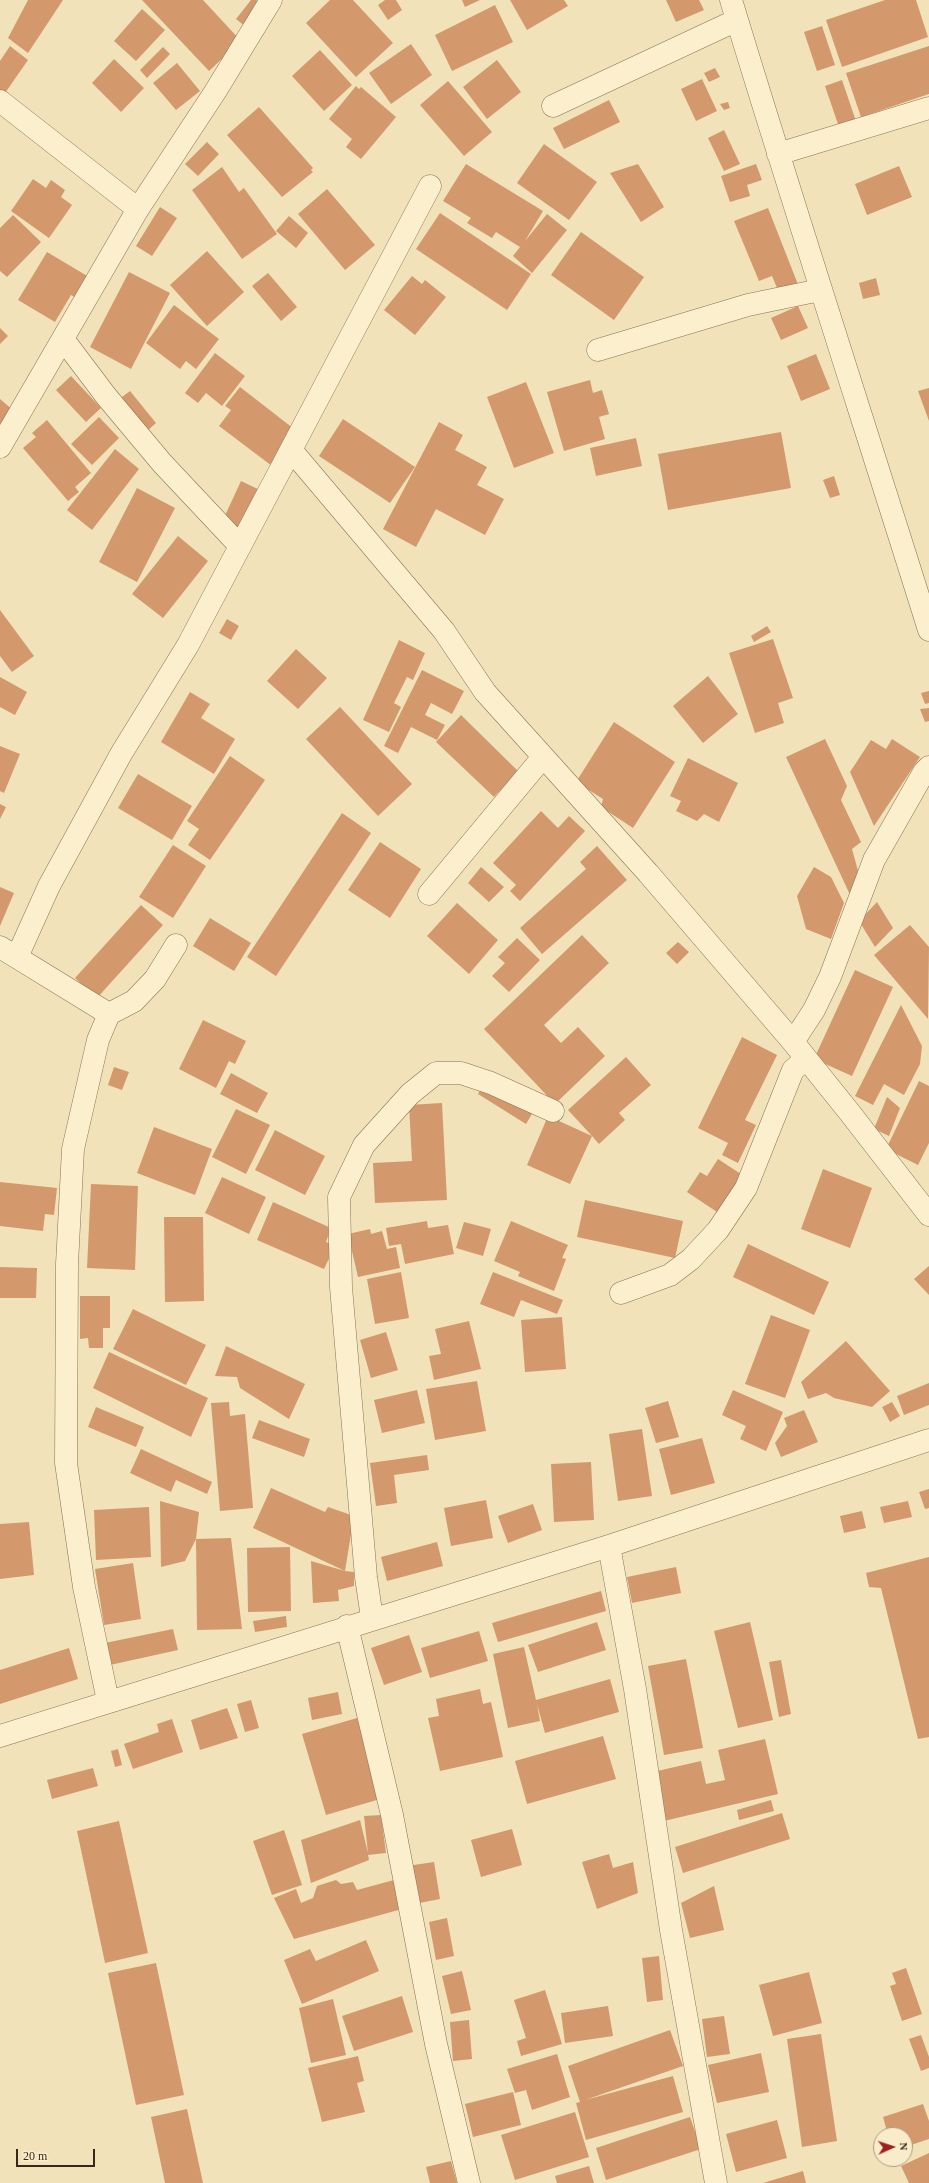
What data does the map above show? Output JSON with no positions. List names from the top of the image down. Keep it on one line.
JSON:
{"scale_bar":"20 m","north":"right"}
